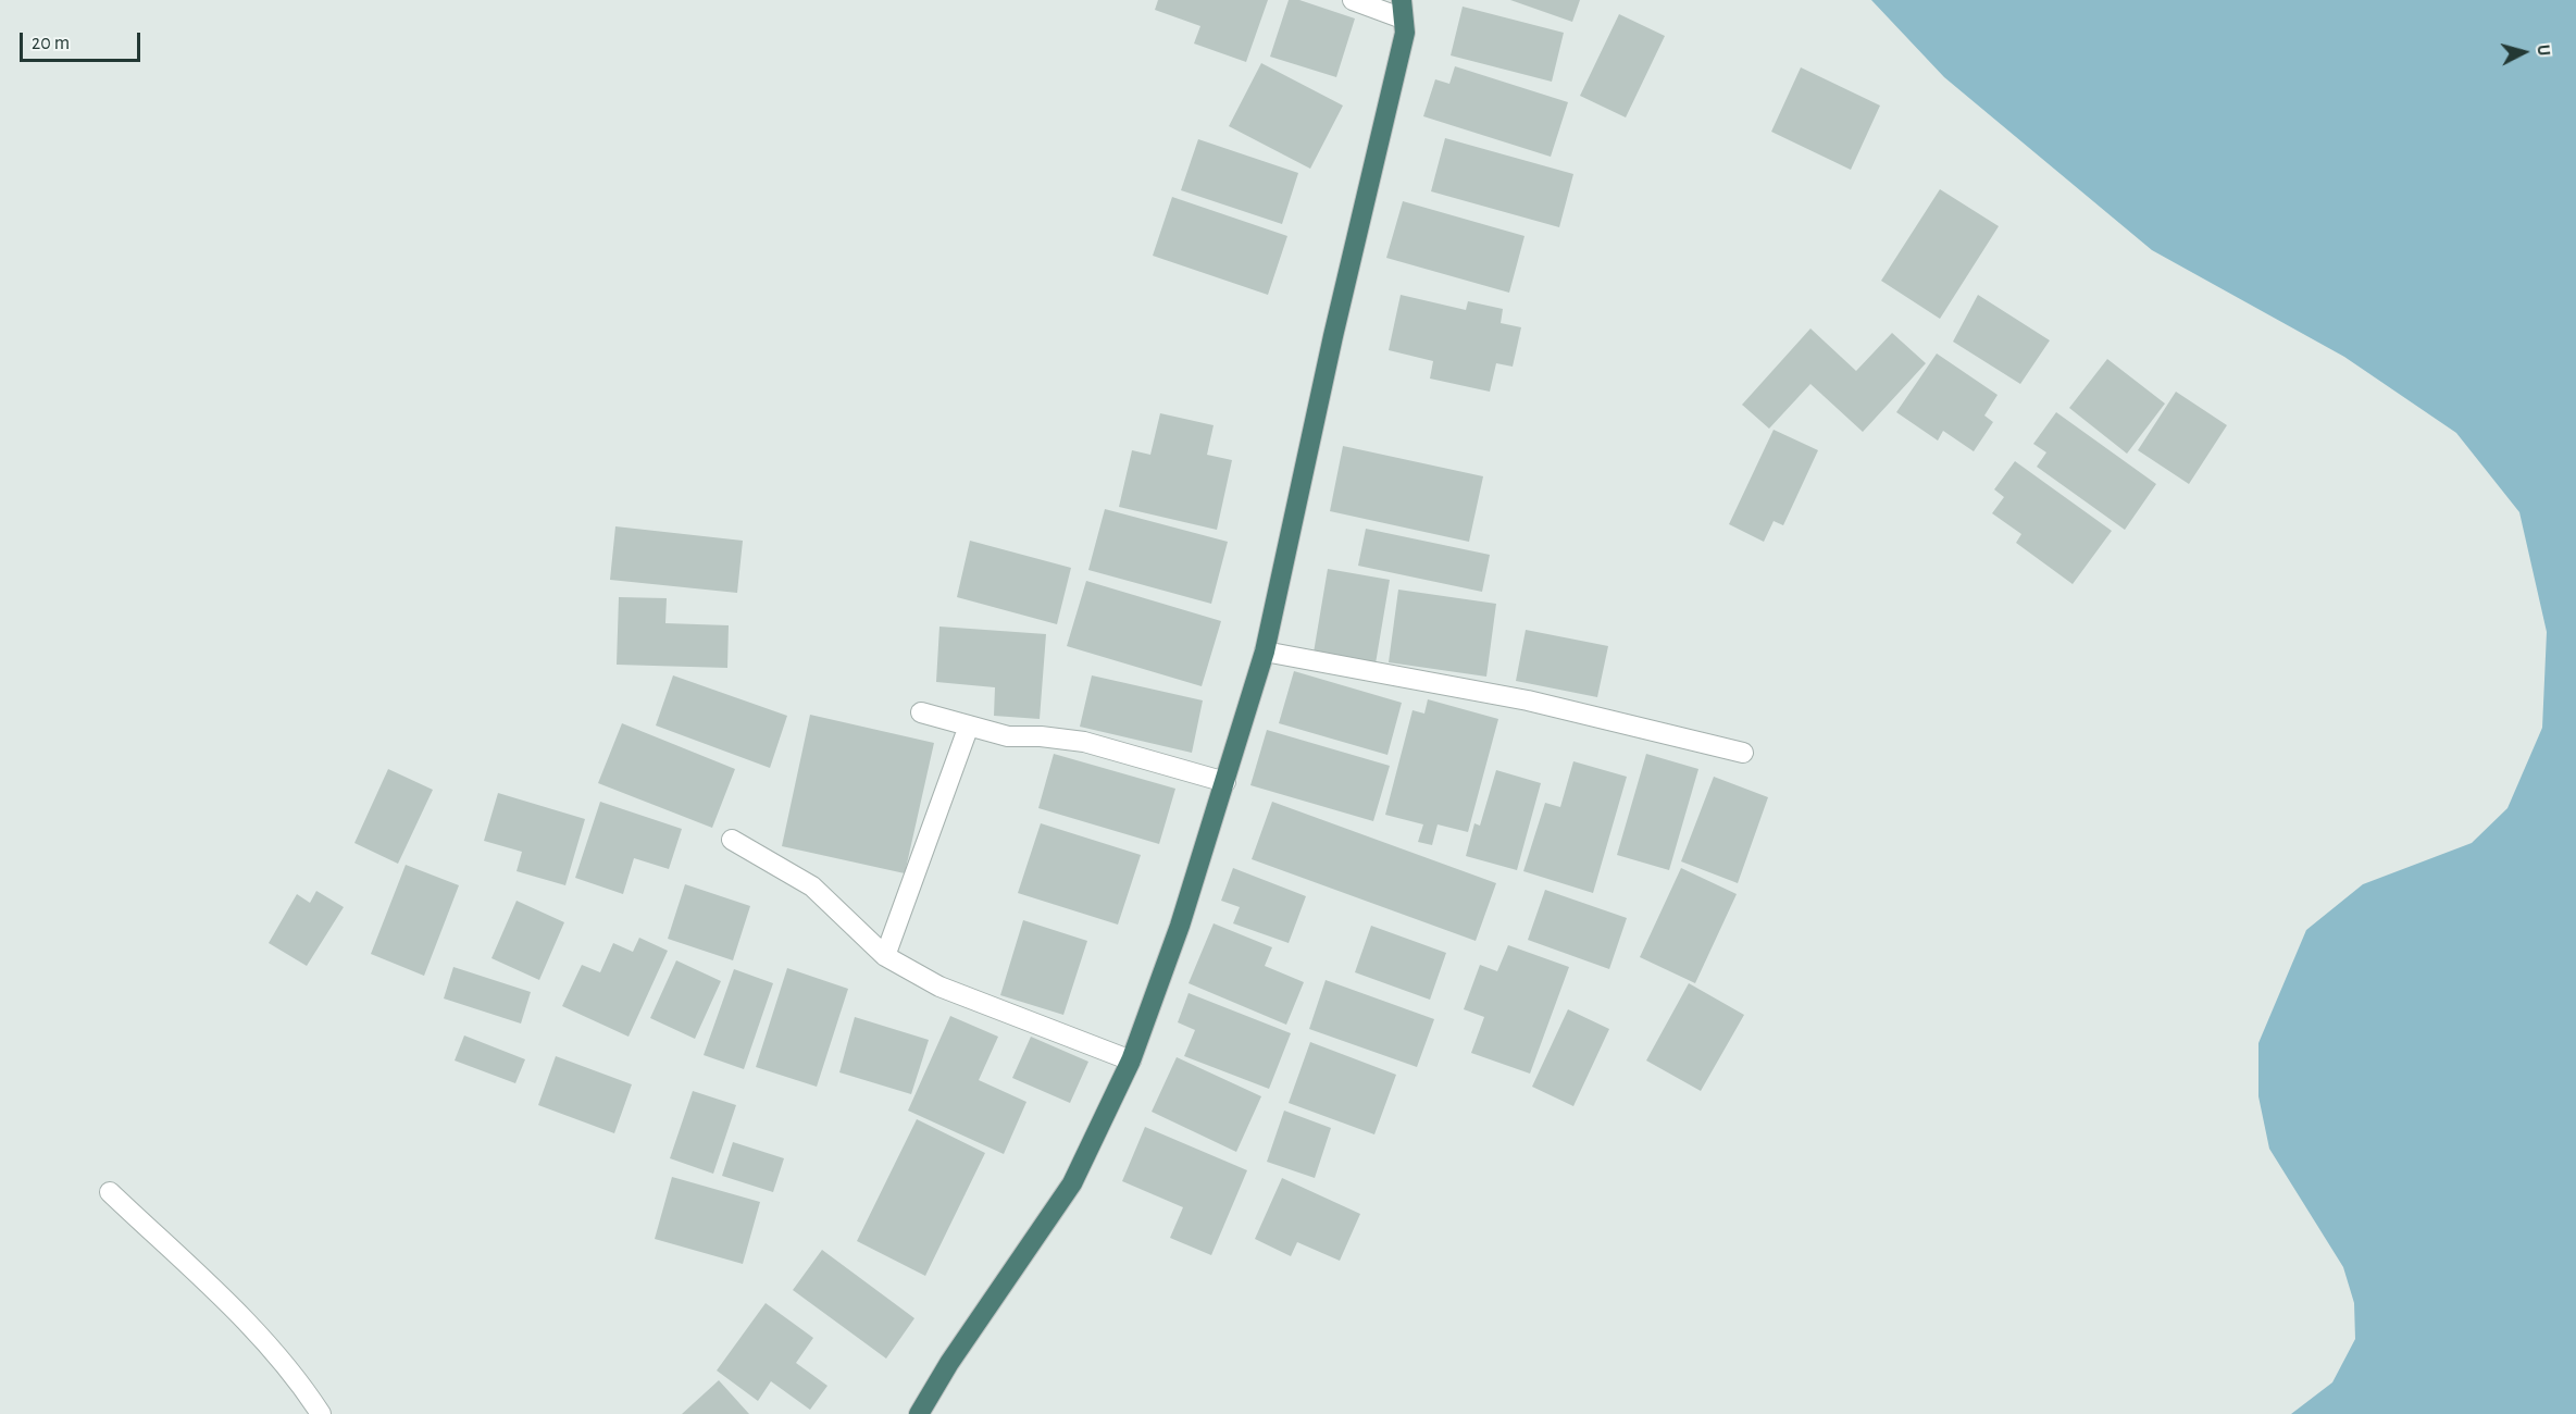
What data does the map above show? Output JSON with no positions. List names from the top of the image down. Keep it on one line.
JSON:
{"scale_bar":"20 m","north":"right"}
